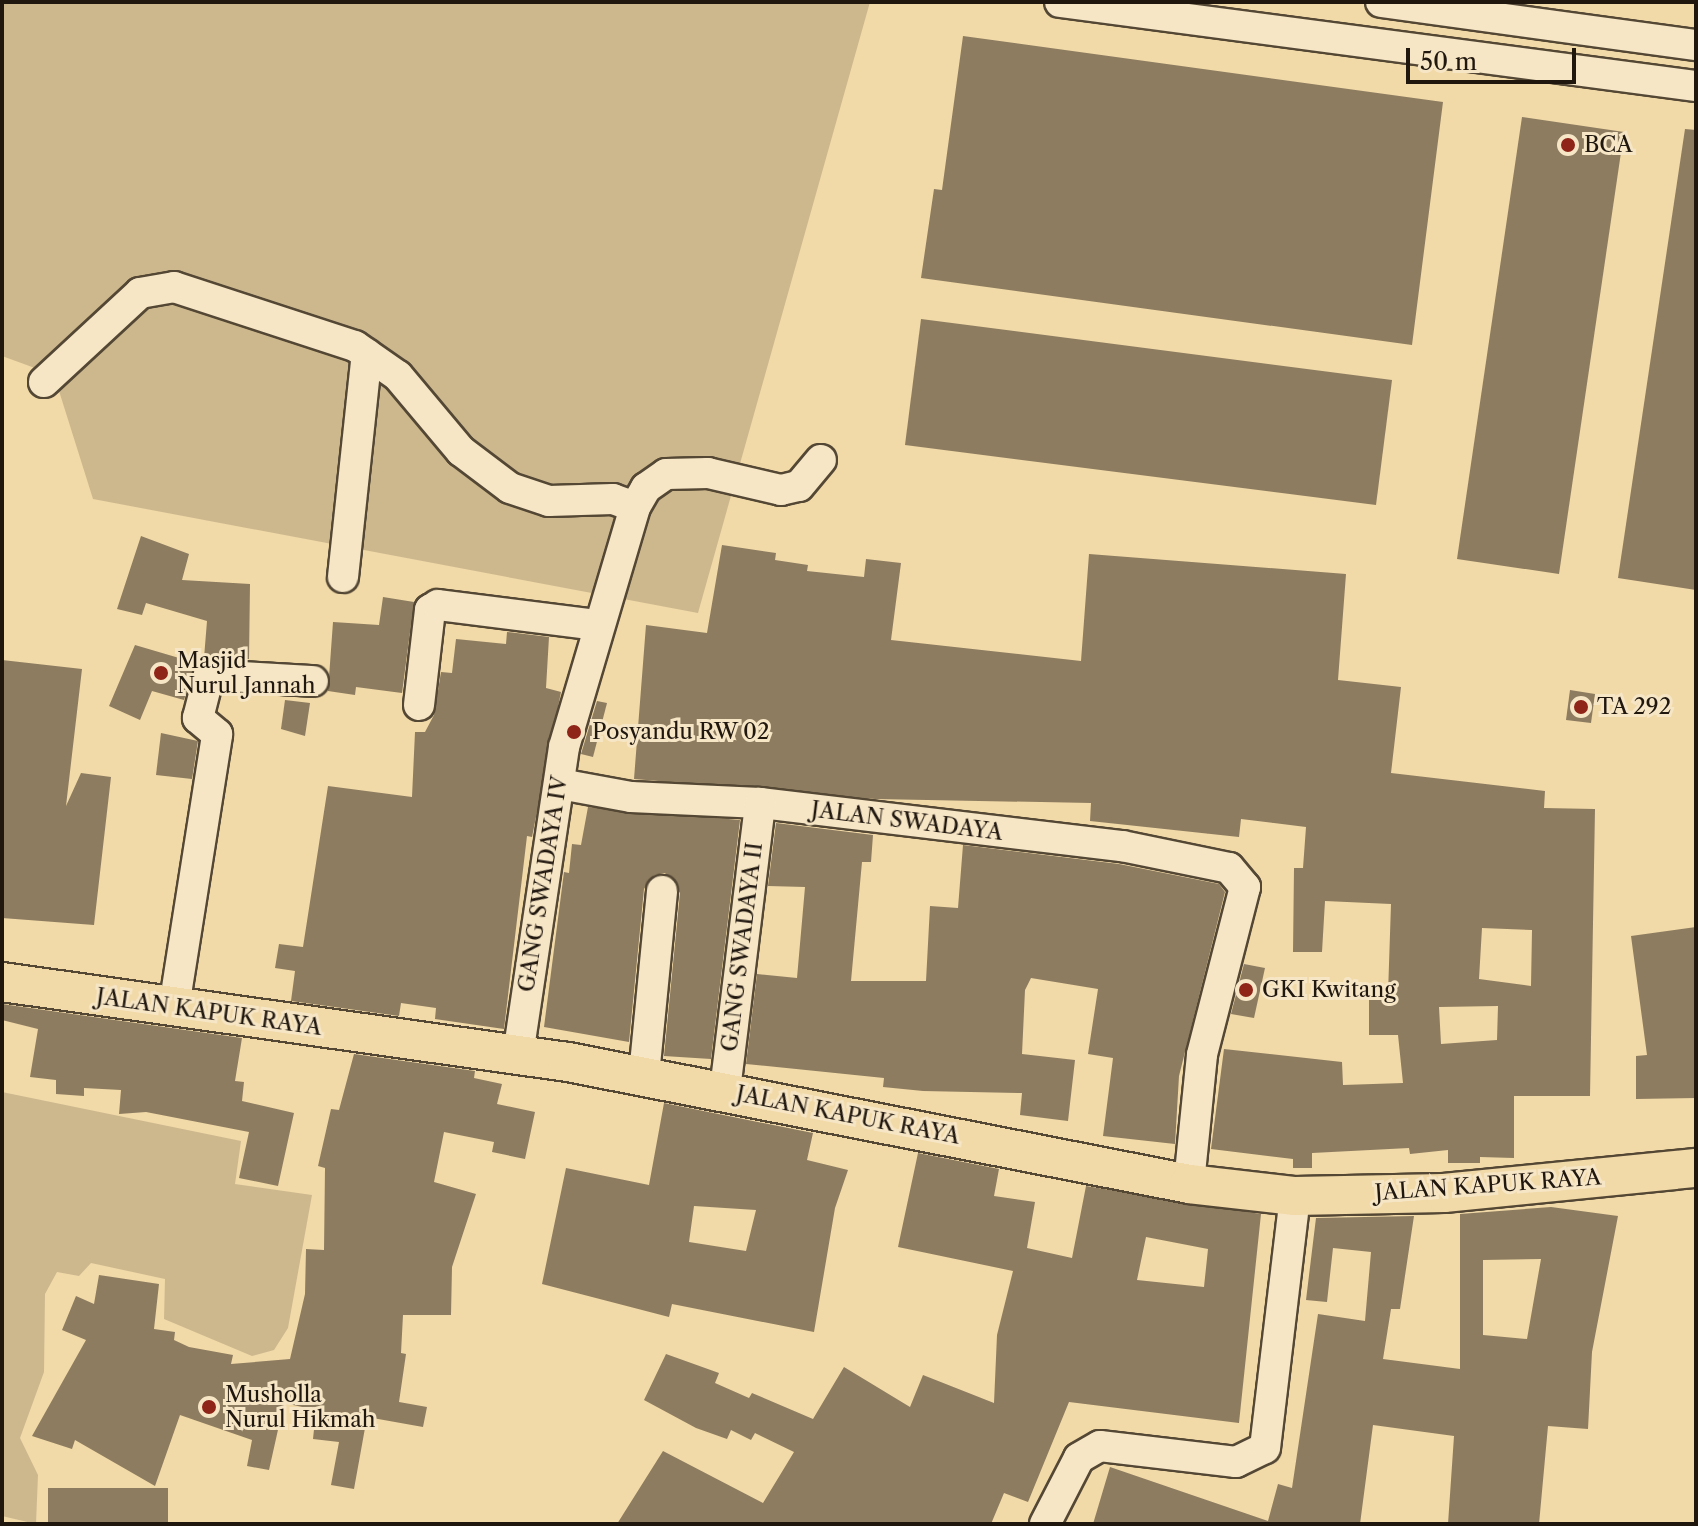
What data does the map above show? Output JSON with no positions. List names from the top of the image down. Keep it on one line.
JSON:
{"streets":{"main road":["JALAN KAPUK RAYA"],"street":["JALAN SWADAYA","GANG SWADAYA IV","GANG SWADAYA II"]},"crossings":[["JALAN SWADAYA","GANG SWADAYA IV"],["JALAN SWADAYA","GANG SWADAYA II"],["JALAN SWADAYA","JALAN KAPUK RAYA"],["GANG SWADAYA IV","JALAN KAPUK RAYA"],["GANG SWADAYA II","JALAN KAPUK RAYA"]],"places":["BCA","Masjid Nurul Jannah","TA 292","Posyandu RW 02","GKI Kwitang","Musholla Nurul Hikmah"],"scale_bar":"50 m"}
